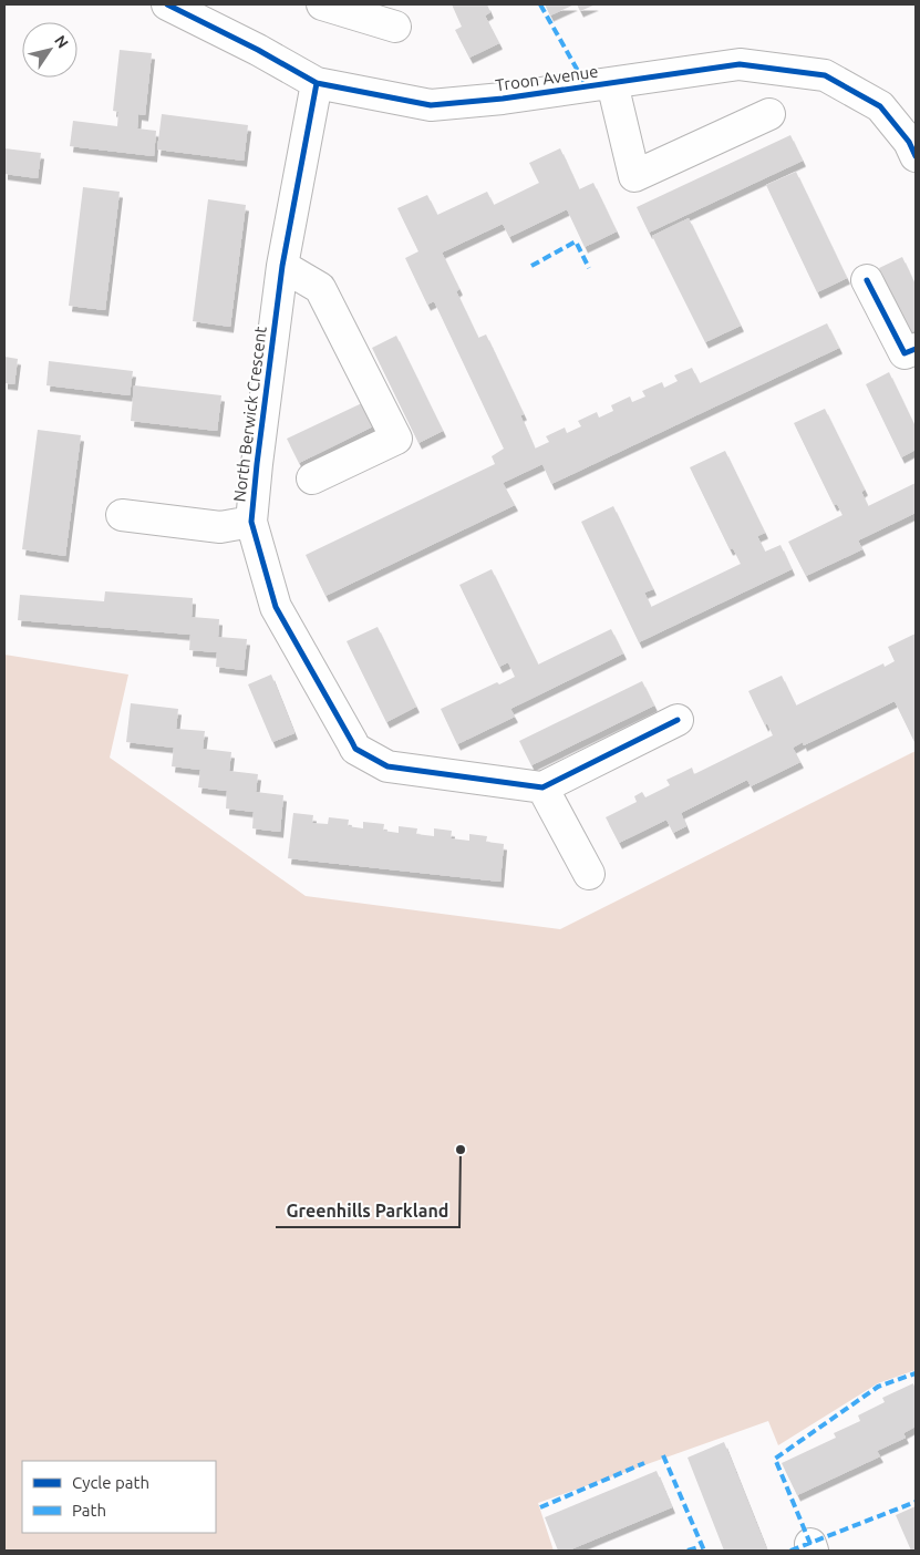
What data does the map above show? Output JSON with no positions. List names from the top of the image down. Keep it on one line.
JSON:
{"streets":{"street":["Troon Avenue","North Berwick Crescent"]},"crossings":[["Troon Avenue","North Berwick Crescent"]],"places":["Greenhills Parkland"],"legend":["Cycle path","Path"],"north":"top right"}
